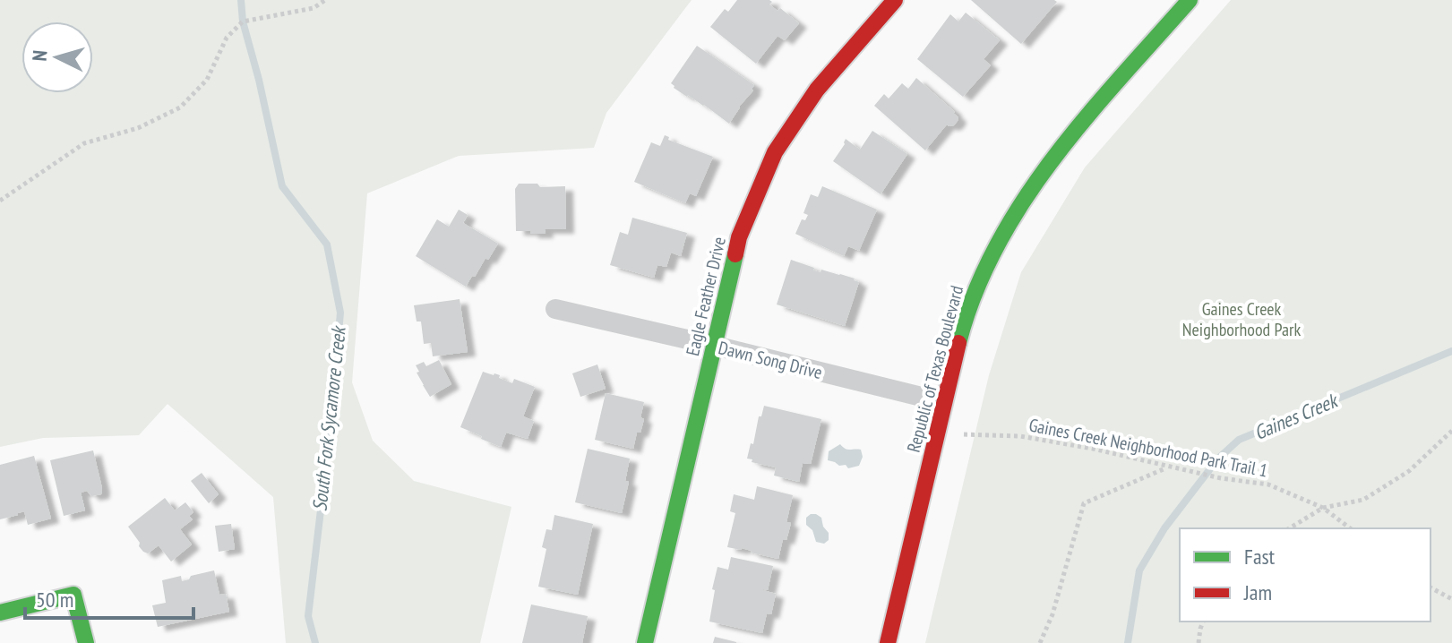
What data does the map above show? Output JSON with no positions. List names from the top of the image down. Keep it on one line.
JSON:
{"streets":{"street":["Eagle Feather Drive","Dawn Song Drive","Republic of Texas Boulevard"],"path":["Gaines Creek Neighborhood Park Trail 1"]},"crossings":[["Eagle Feather Drive","Dawn Song Drive"],["Dawn Song Drive","Republic of Texas Boulevard"]],"water":["Gaines Creek","South Fork Sycamore Creek"],"parks":["Gaines Creek Neighborhood Park"],"legend":["Fast","Jam"],"scale_bar":"50 m","north":"left"}
